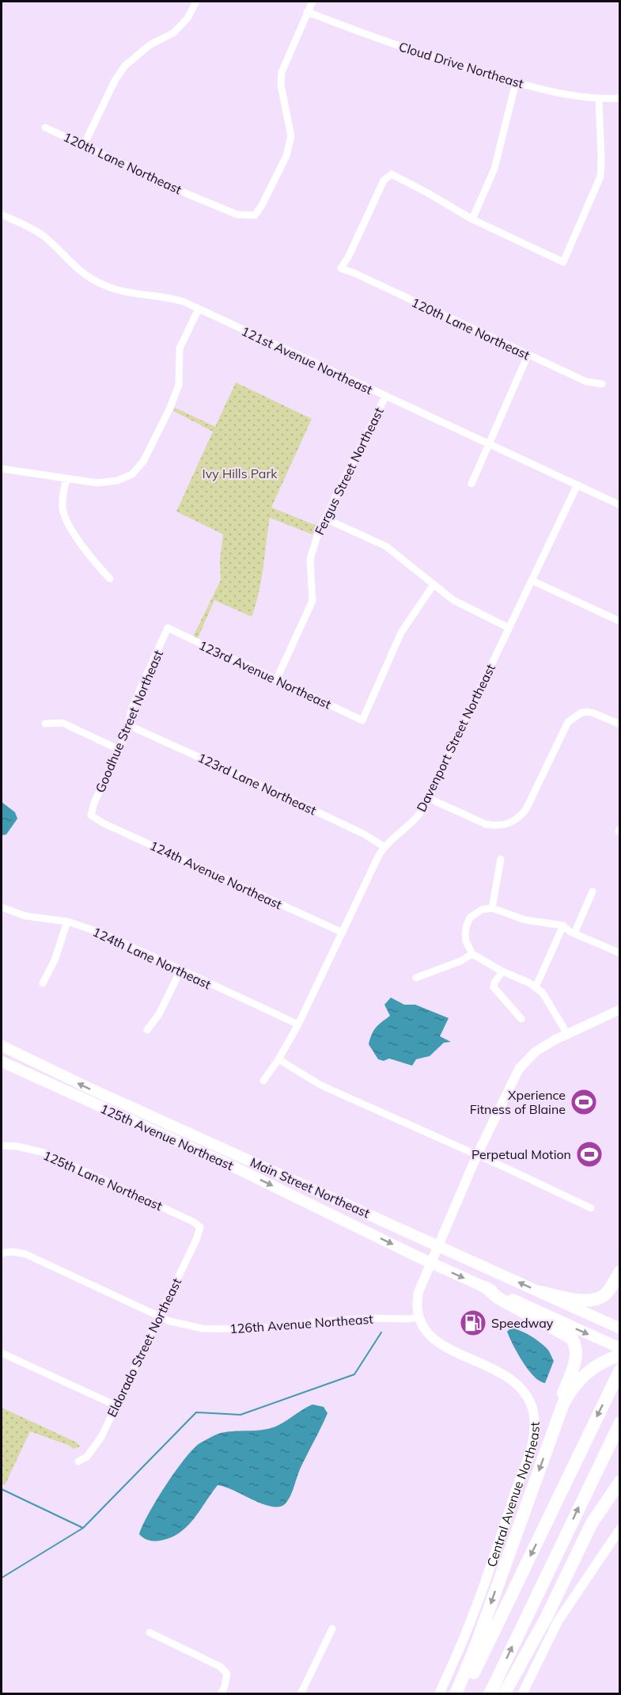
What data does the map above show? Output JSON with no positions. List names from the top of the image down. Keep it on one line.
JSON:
{"streets":{"main road":["125th Avenue Northeast","Main Street Northeast"],"street":["Cloud Drive Northeast","120th Lane Northeast","121st Avenue Northeast","Fergus Street Northeast","123rd Avenue Northeast","Goodhue Street Northeast","Davenport Street Northeast","123rd Lane Northeast","124th Avenue Northeast","124th Lane Northeast","125th Lane Northeast","126th Avenue Northeast","Eldorado Street Northeast","Central Avenue Northeast"]},"crossings":[["Cloud Drive Northeast","120th Lane Northeast"],["121st Avenue Northeast","Fergus Street Northeast"],["121st Avenue Northeast","Davenport Street Northeast"],["Fergus Street Northeast","123rd Avenue Northeast"],["123rd Avenue Northeast","Goodhue Street Northeast"],["Goodhue Street Northeast","123rd Lane Northeast"],["Goodhue Street Northeast","124th Avenue Northeast"],["Davenport Street Northeast","123rd Lane Northeast"],["Davenport Street Northeast","124th Avenue Northeast"],["Davenport Street Northeast","124th Lane Northeast"],["125th Avenue Northeast","Main Street Northeast"],["125th Lane Northeast","Eldorado Street Northeast"],["126th Avenue Northeast","Eldorado Street Northeast"],["126th Avenue Northeast","Central Avenue Northeast"]],"one_way":["125th Avenue Northeast"],"parks":["Ivy Hills Park"],"places":{"sports":["Xperience Fitness of Blaine","Perpetual Motion"],"fuel station":["Speedway"]}}
